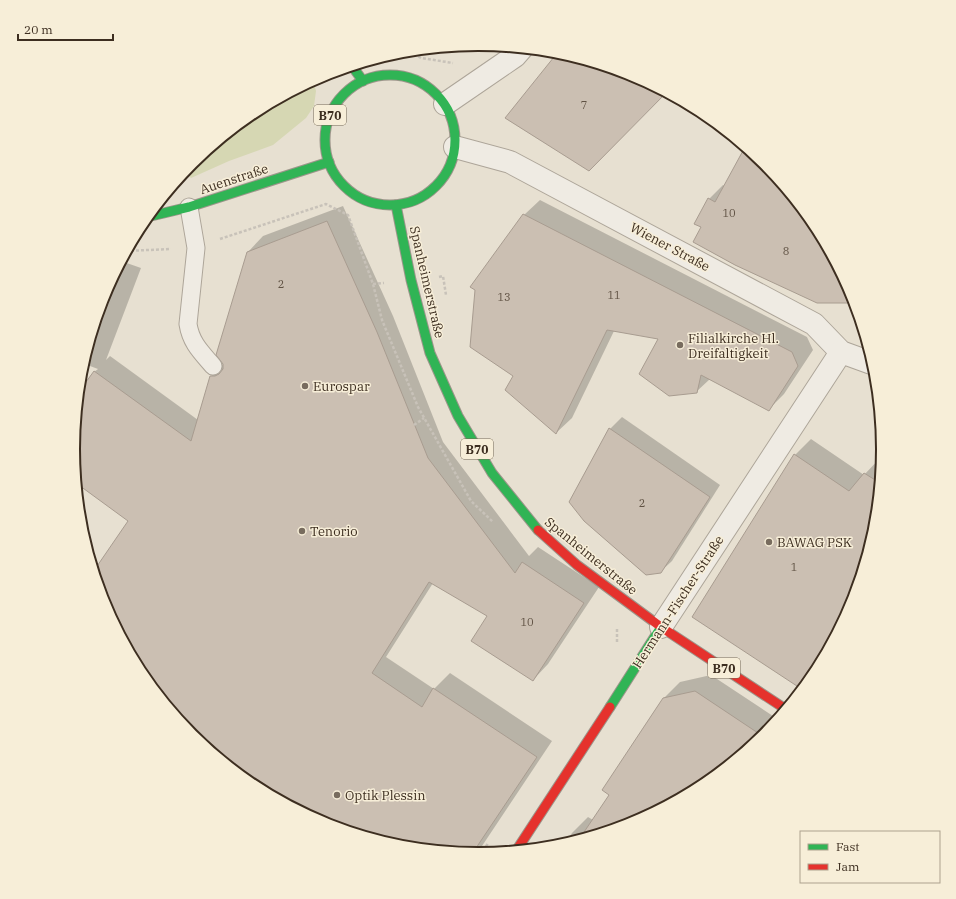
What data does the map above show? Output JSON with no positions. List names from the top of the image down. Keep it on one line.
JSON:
{"streets":{"main road":["B70","Auenstraße","Spanheimerstraße","Hermann-Fischer-Straße"],"street":["Wiener Straße"]},"crossings":[["B70","Auenstraße"],["B70","Wiener Straße"],["B70","Spanheimerstraße"],["Auenstraße","Wiener Straße"],["Auenstraße","Spanheimerstraße"],["Wiener Straße","Spanheimerstraße"],["Wiener Straße","Hermann-Fischer-Straße"],["Spanheimerstraße","Hermann-Fischer-Straße"]],"places":["Filialkirche Hl. Dreifaltigkeit","Eurospar","Tenorio","BAWAG PSK","Optik Plessin"],"house_numbers":["7","10","8","2","11","13","2","1","10"],"legend":["Fast","Jam"],"scale_bar":"20 m"}
